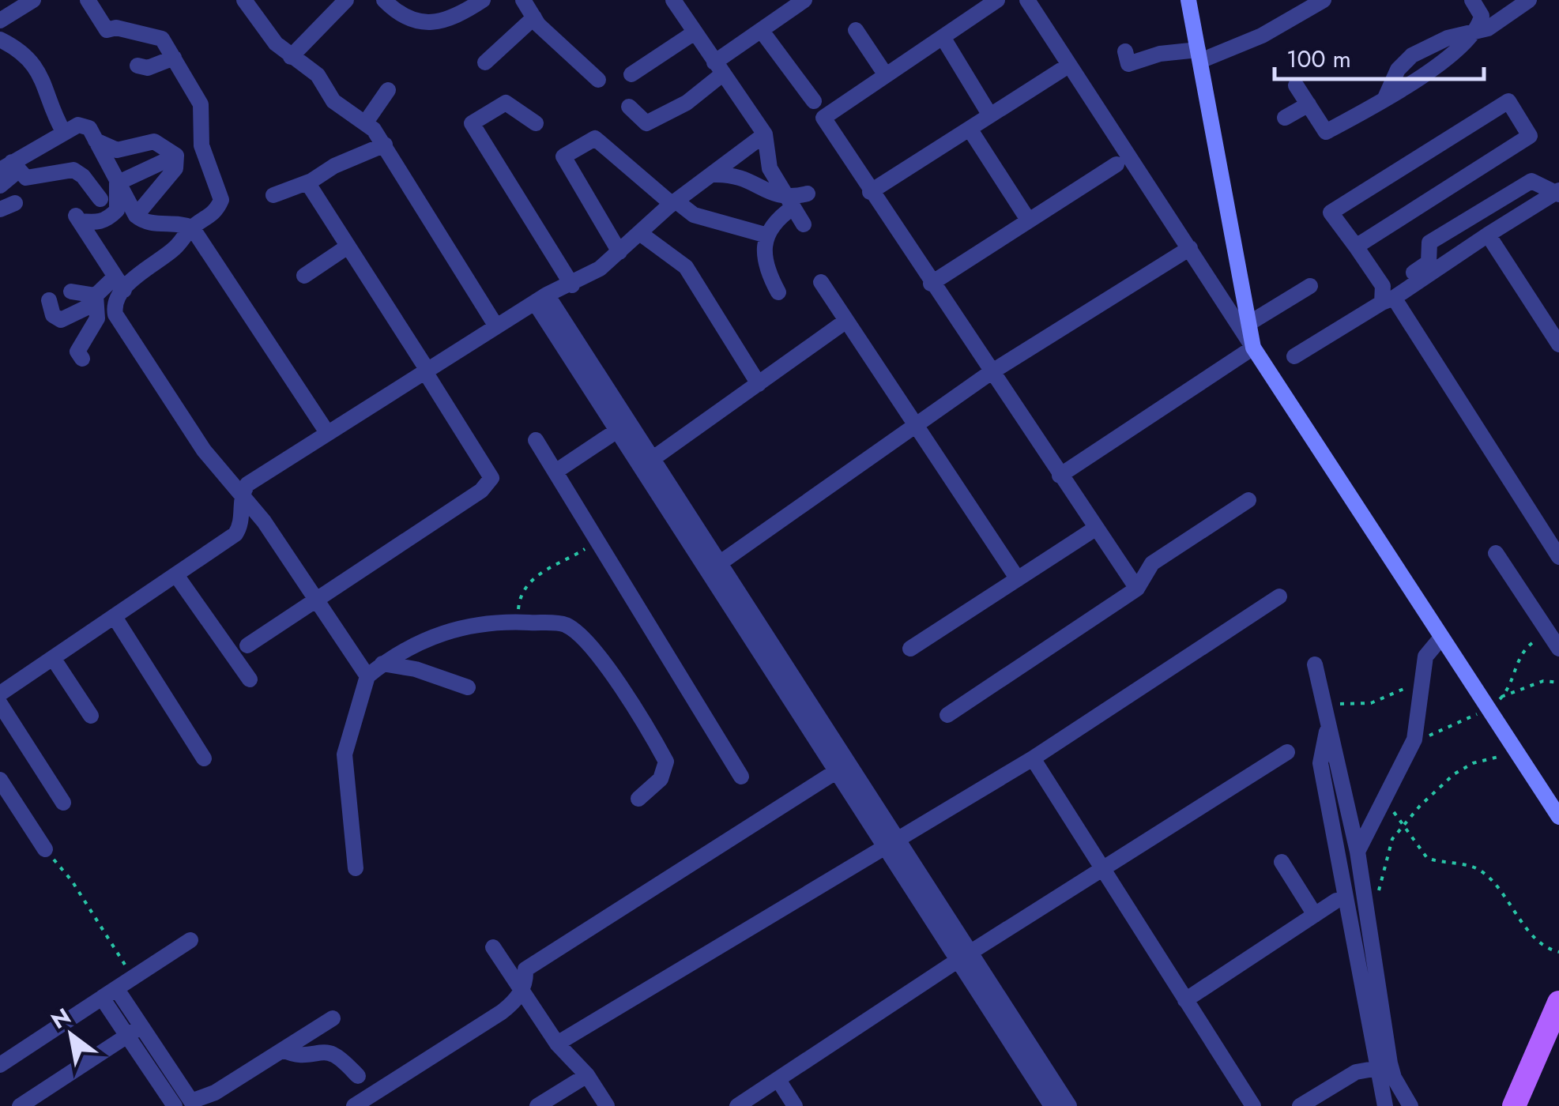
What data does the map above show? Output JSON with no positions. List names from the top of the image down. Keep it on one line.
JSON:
{"scale_bar":"100 m","north":"top left"}
